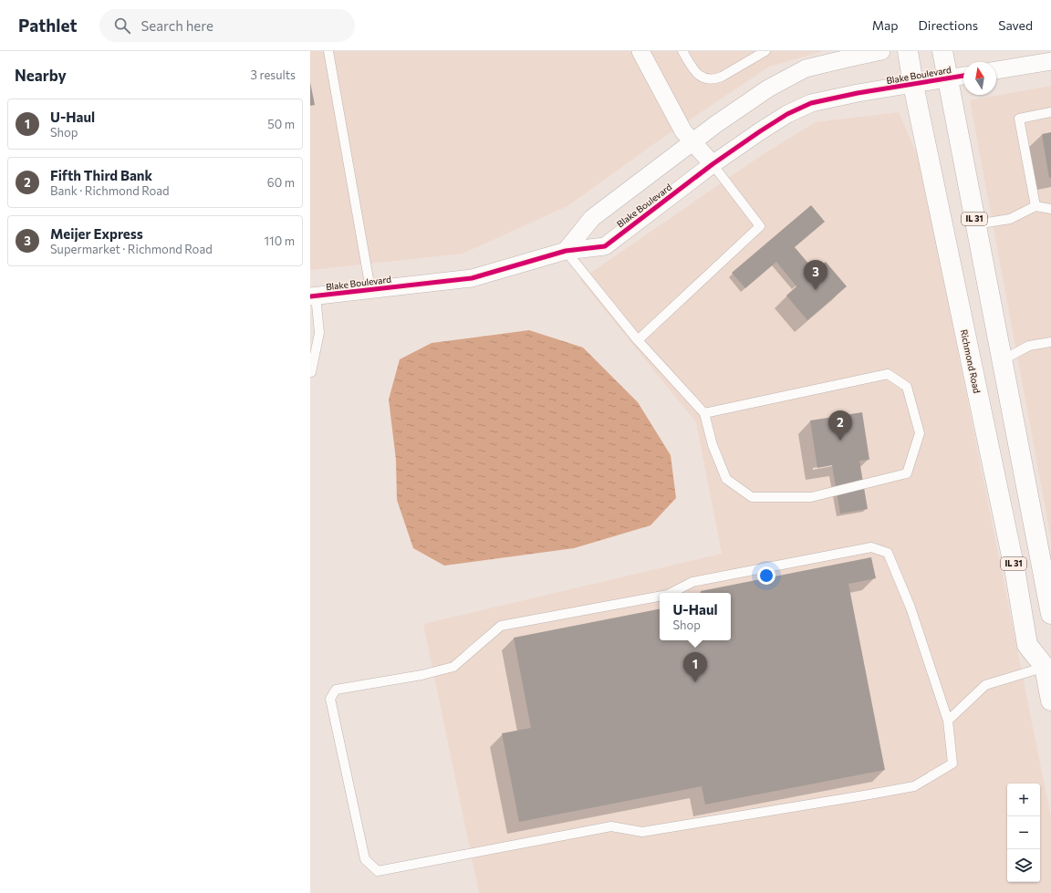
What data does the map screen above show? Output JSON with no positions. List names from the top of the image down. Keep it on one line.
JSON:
{"streets":{"main road":["IL 31","Richmond Road"],"street":["Blake Boulevard"]},"crossings":[["Blake Boulevard","IL 31"],["Blake Boulevard","Richmond Road"]],"north":"top","page":{"header":"Pathlet","search":"Search here","nav":["Map","Directions","Saved"],"heading":["Nearby","3 results"],"list":[{"mark":"1","name":"U-Haul","note":"Shop","value":"50 m"},{"mark":"2","name":"Fifth Third Bank","note":"Bank · Richmond Road","value":"60 m"},{"mark":"3","name":"Meijer Express","note":"Supermarket · Richmond Road","value":"110 m"}],"pins":["3","2","1"],"popup":["U-Haul","Shop"],"map_buttons":["+","−"]}}
